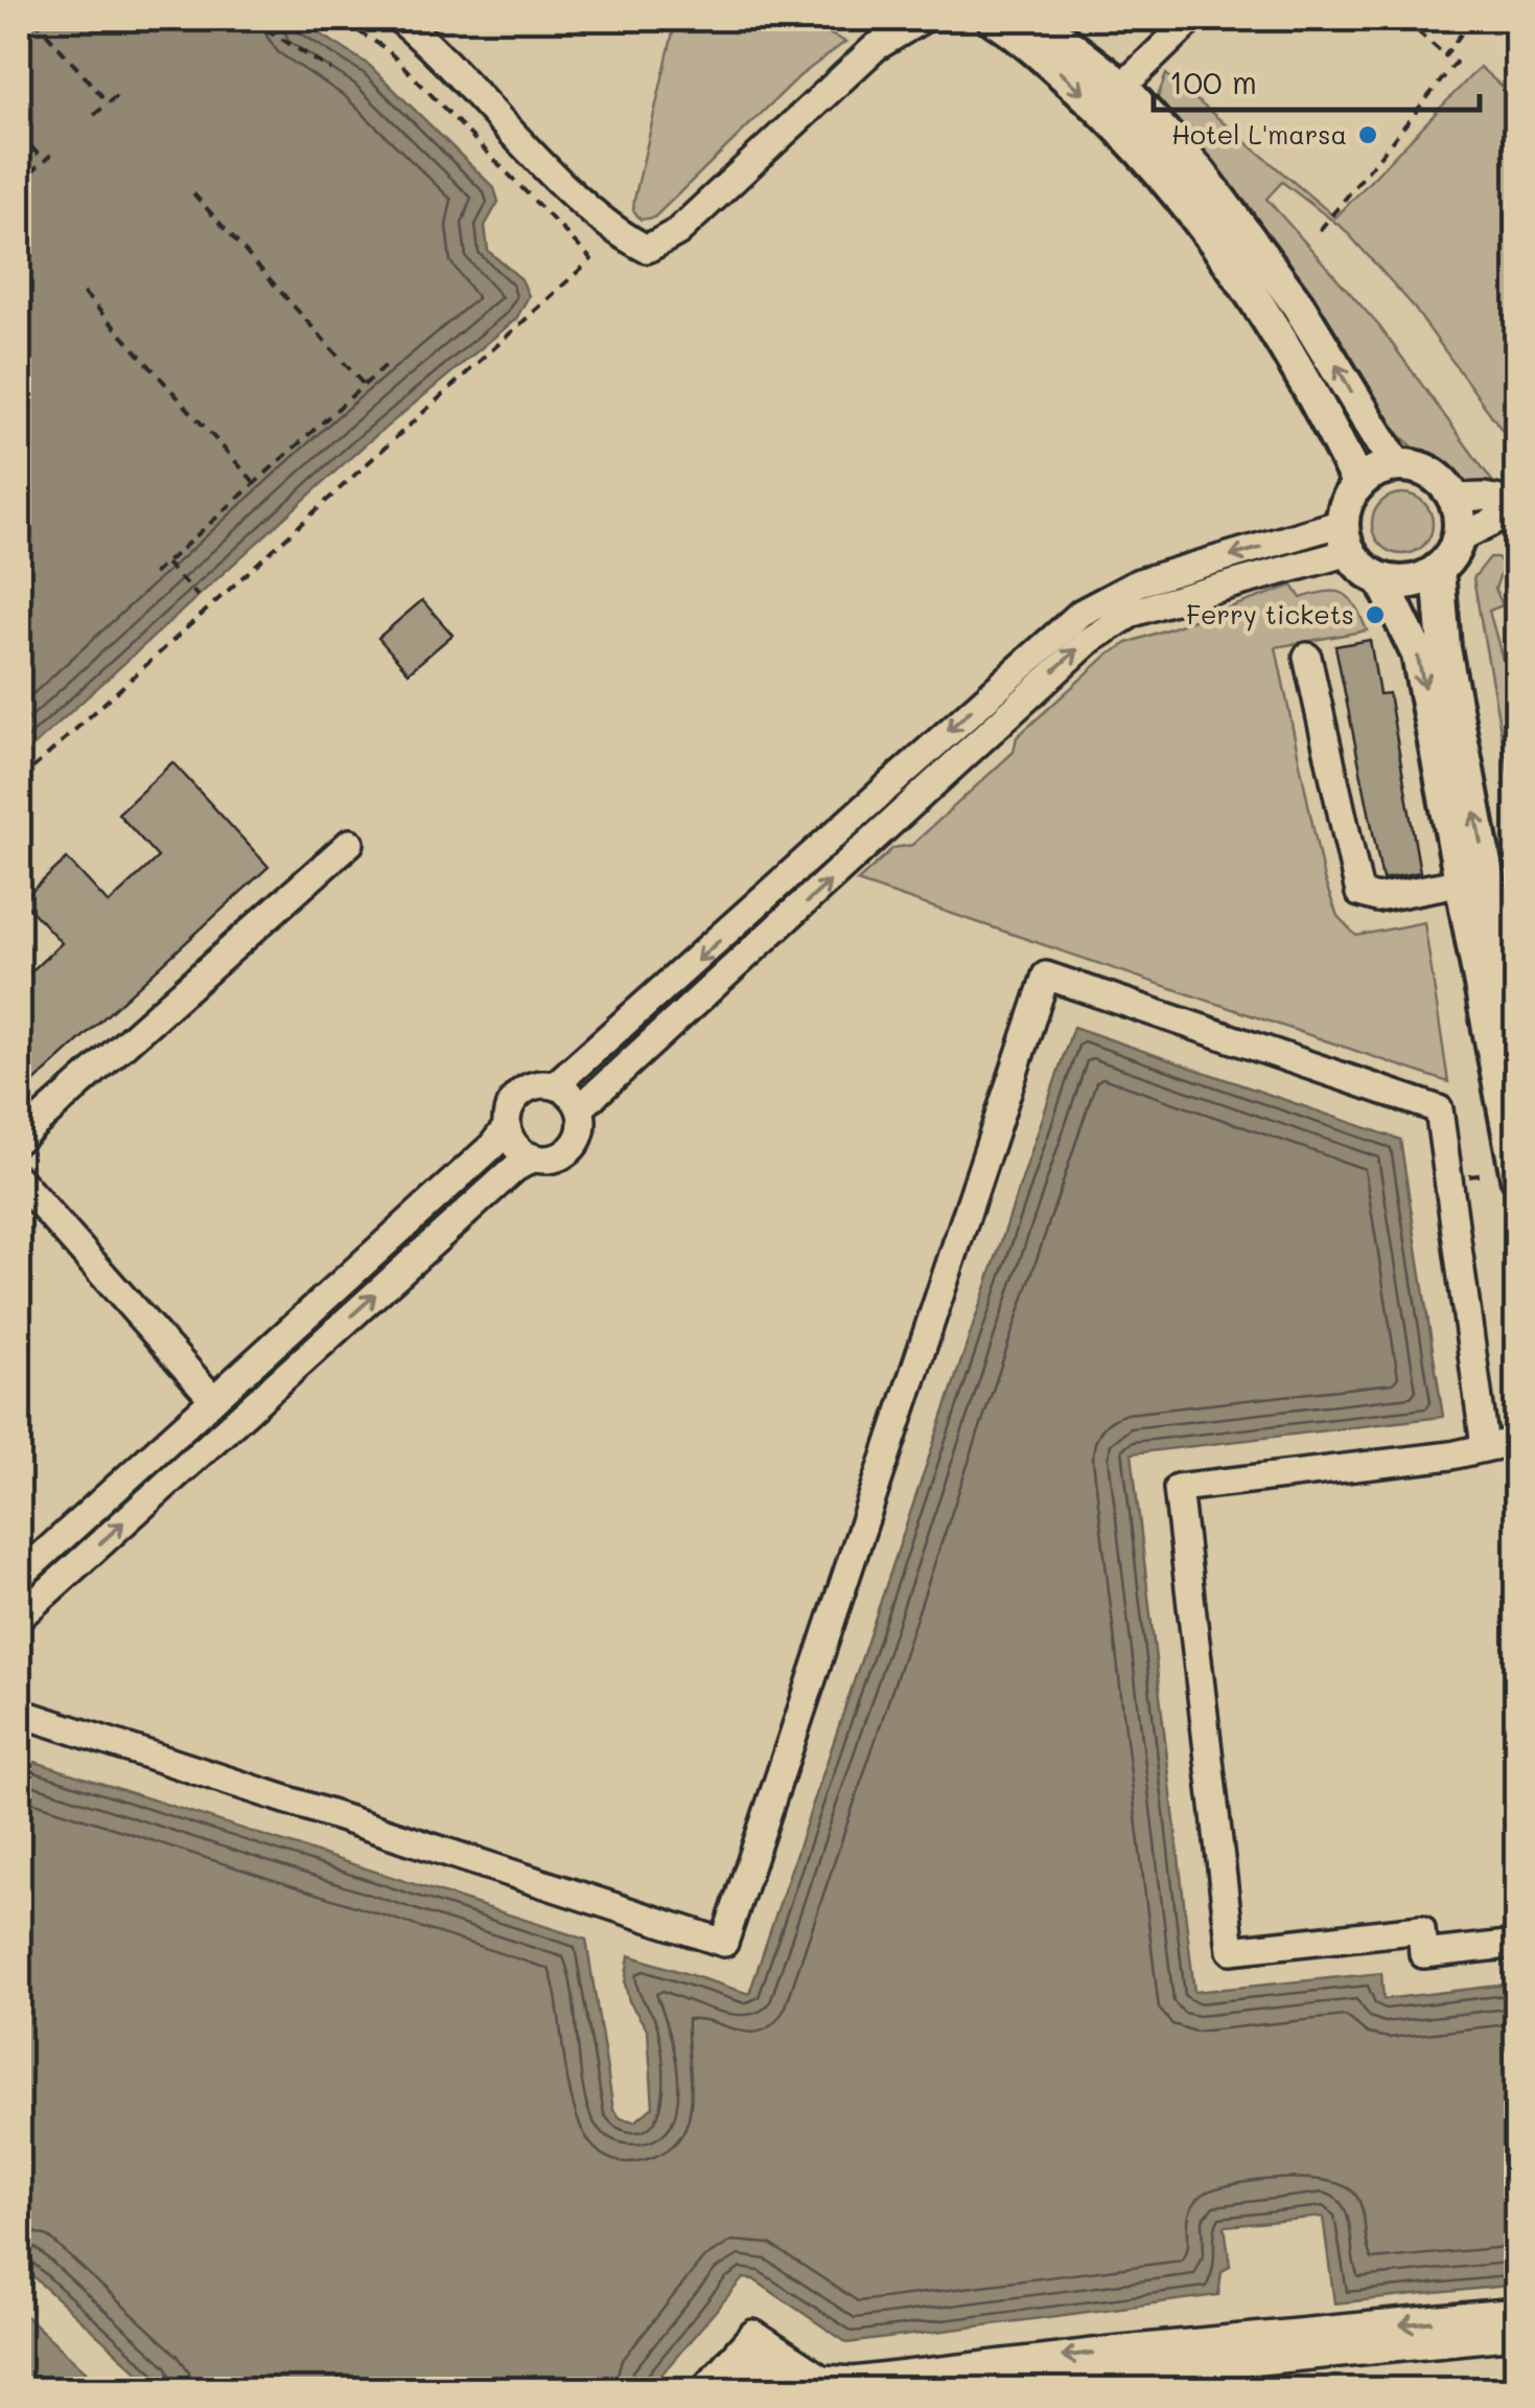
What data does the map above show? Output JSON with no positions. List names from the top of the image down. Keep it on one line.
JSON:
{"places":["Hotel L'marsa","Ferry tickets"],"scale_bar":"100 m"}
